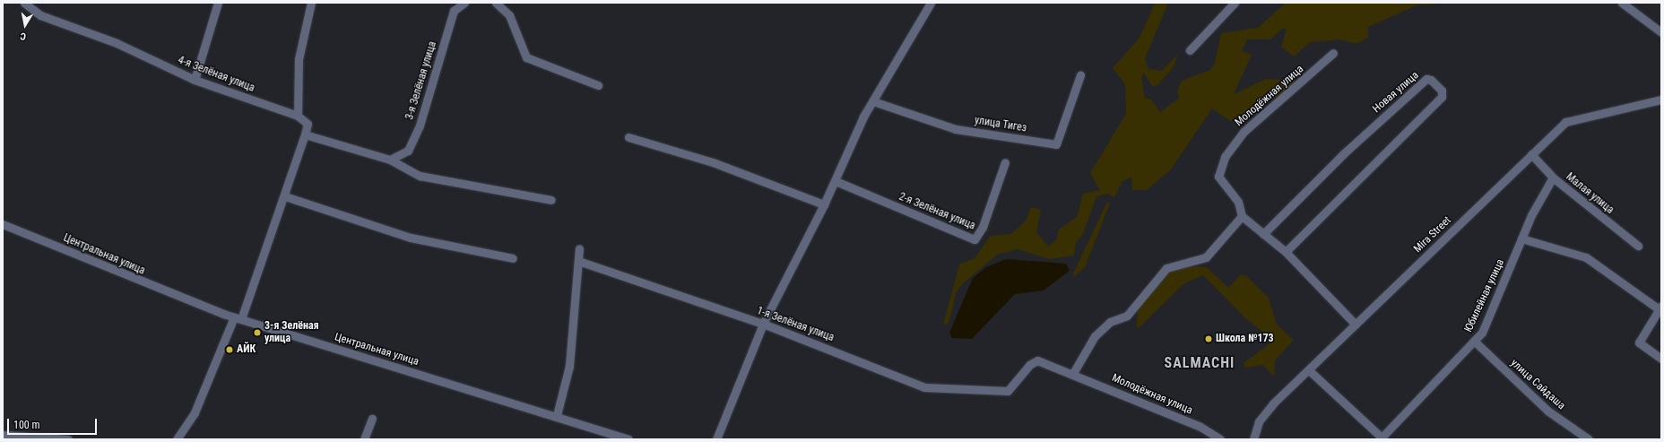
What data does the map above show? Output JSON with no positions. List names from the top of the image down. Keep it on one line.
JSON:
{"streets":{"street":["4-я Зелёная улица","3-я Зелёная улица","Новая улица","Молодёжная улица","улица Тигез","Малая улица","2-я Зелёная улица","Mira Street","Центральная улица","Юбилейная улица","1-я Зелёная улица","улица Сайдаша"]},"crossings":[["Новая улица","Молодёжная улица"],["Молодёжная улица","Mira Street"],["Молодёжная улица","1-я Зелёная улица"],["Малая улица","Mira Street"],["Малая улица","Юбилейная улица"],["Mira Street","Юбилейная улица"],["Юбилейная улица","улица Сайдаша"]],"districts":["SALMACHI"],"places":["3-я Зелёная улица","Школа №173","АЙК"],"scale_bar":"100 m","north":"bottom"}
